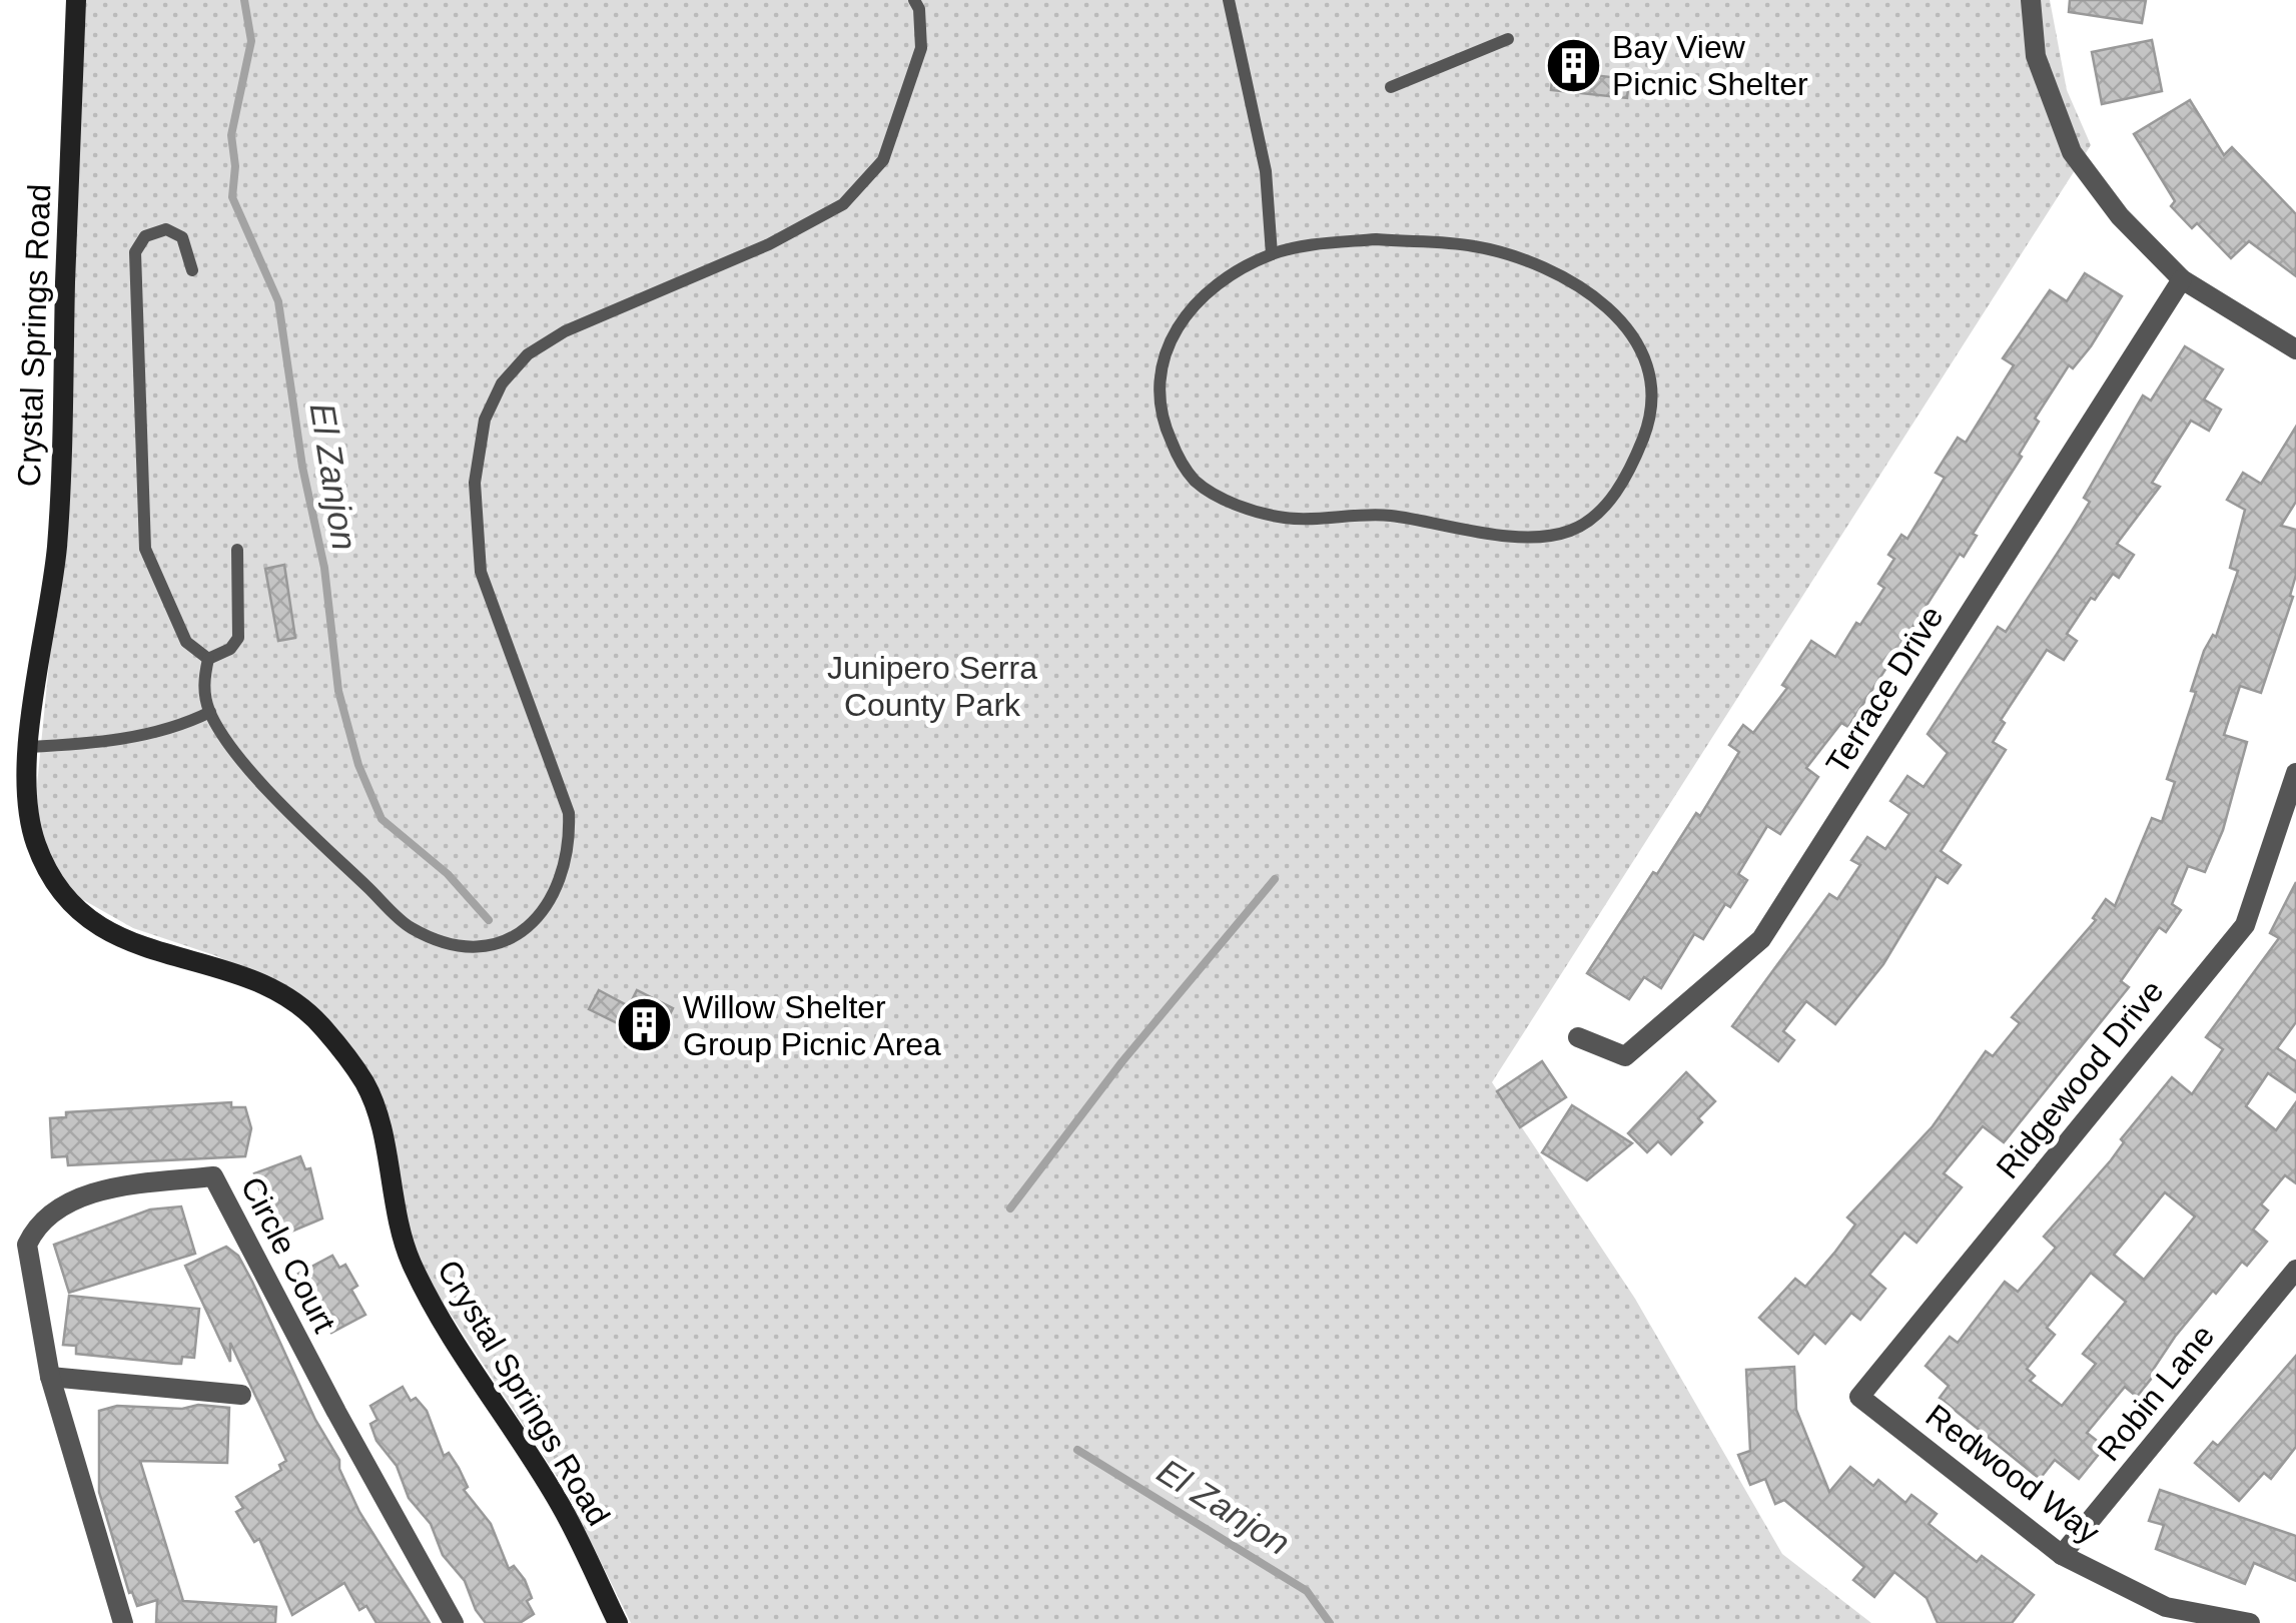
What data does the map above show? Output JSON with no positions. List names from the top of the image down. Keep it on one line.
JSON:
{"streets":{"street":["Crystal Springs Road","Terrace Drive","Ridgewood Drive","Circle Court","Robin Lane","Redwood Way"]},"crossings":[["Ridgewood Drive","Redwood Way"],["Robin Lane","Redwood Way"]],"water":["El Zanjon"],"parks":["Junipero Serra County Park"],"places":{"building":["Bay View Picnic Shelter","Willow Shelter Group Picnic Area"]}}
